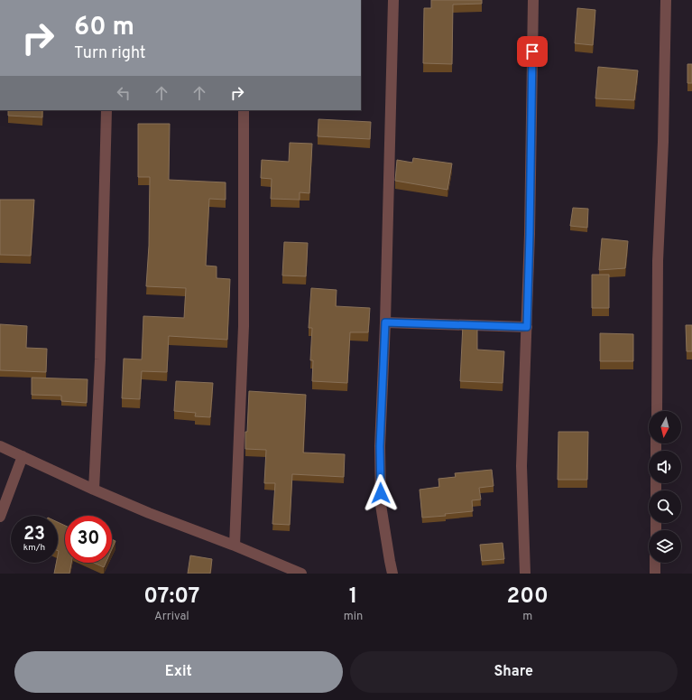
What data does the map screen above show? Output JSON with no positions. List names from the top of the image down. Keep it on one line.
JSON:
{"north":"bottom","page":{"turn":["60 m","Turn right"],"speed":"23 km/h","limit":"30","eta":["07:07","Arrival","1","min","200","m"],"buttons":["Exit","Share"]}}
